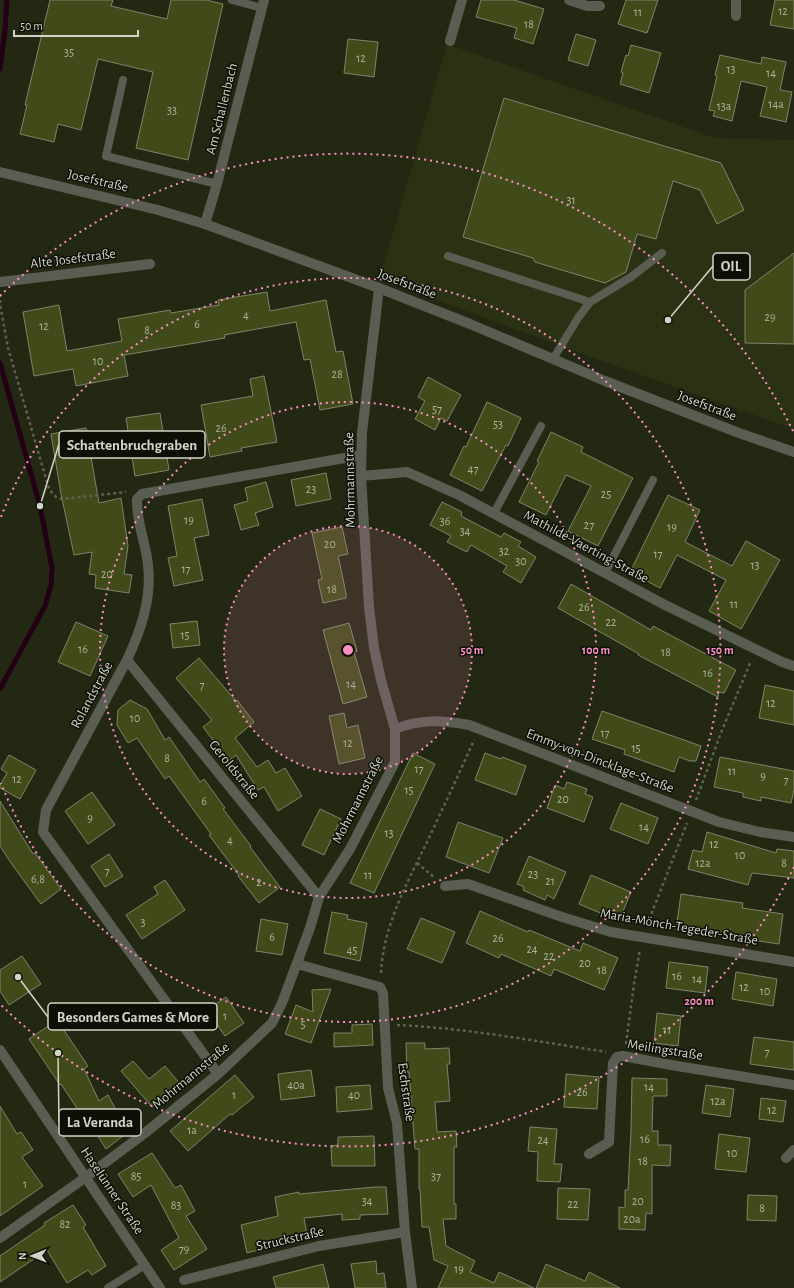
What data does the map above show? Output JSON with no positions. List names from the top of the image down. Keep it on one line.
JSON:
{"streets":{"street":["Am Schallenbach","Josefstraße","Alte Josefstraße","Mohrmannstraße","Mathilde-Vaerting-Straße","Rolandstraße","Emmy-von-Dincklage-Straße","Geroldstraße","Maria-Mönch-Tegeder-Straße","Meilingstraße","Eschstraße","Haselünner Straße","Struckstraße"]},"crossings":[["Am Schallenbach","Josefstraße"],["Josefstraße","Mohrmannstraße"],["Mohrmannstraße","Mathilde-Vaerting-Straße"],["Mohrmannstraße","Rolandstraße"],["Mohrmannstraße","Emmy-von-Dincklage-Straße"],["Mohrmannstraße","Geroldstraße"],["Mohrmannstraße","Haselünner Straße"],["Rolandstraße","Geroldstraße"],["Eschstraße","Struckstraße"]],"places":["OIL","Schattenbruchgraben","Besonders Games & More","La Veranda"],"house_numbers":["12","11","18","35","12","13","14","14a","13a","33","31","4","29","6","12","8","10","28","57","53","26","47","23","25","19","36","27","19","34","20","32","17","30","13","17","20","18","11","26","22","15","16","18","16","14","7","12","10","17","12","15","8","17","11","9","12","7","15","20","6","9","14","13","4","12","10","12a","8","7","23","11","6,8","21","2","3","6","26","24","45","22","20","18","16","14","12","10","1","5","11","7","40a","14","26","1","40","12a","12","1a","16","24","10","18","85","37","1","34","20","22","83","8","20a","82","79","19"],"scale_bar":"50 m","north":"left","rings":["50 m","100 m","150 m","200 m"]}
